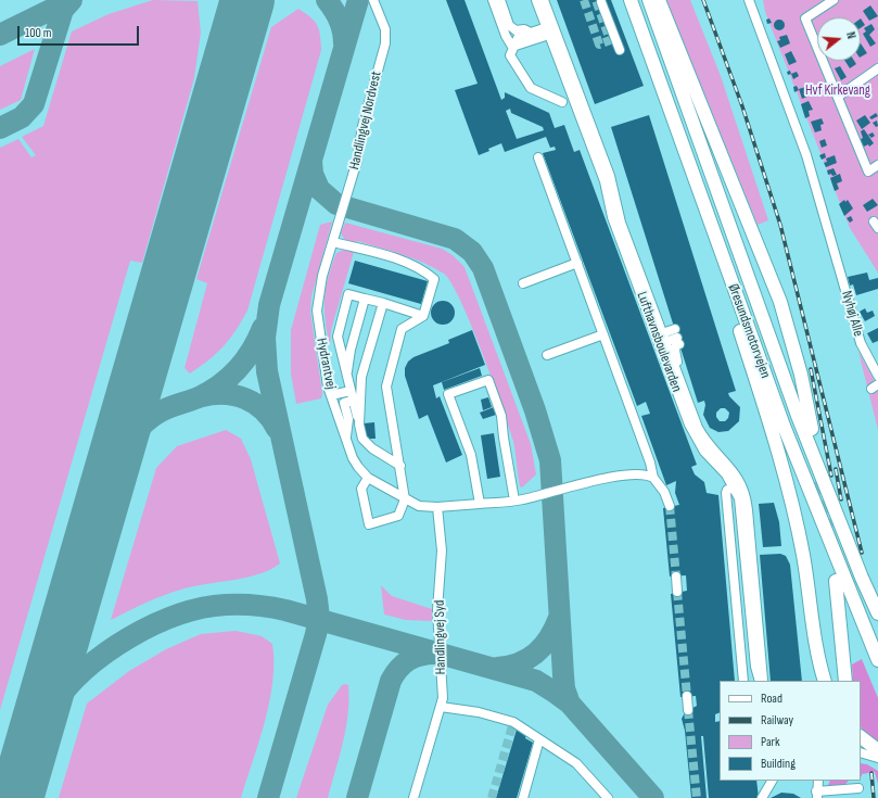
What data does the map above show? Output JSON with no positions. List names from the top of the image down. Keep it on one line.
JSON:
{"streets":{"highway":["Øresundsmotorvejen"],"street":["Handlingvej Nordvest","Nyhøj Alle","Lufthavnsboulevarden","Hydrantvej","Handlingvej Syd"]},"crossings":[["Handlingvej Nordvest","Hydrantvej"]],"parks":["Hvf Kirkevang"],"legend":["Road","Railway","Park","Building"],"scale_bar":"100 m","north":"right"}
